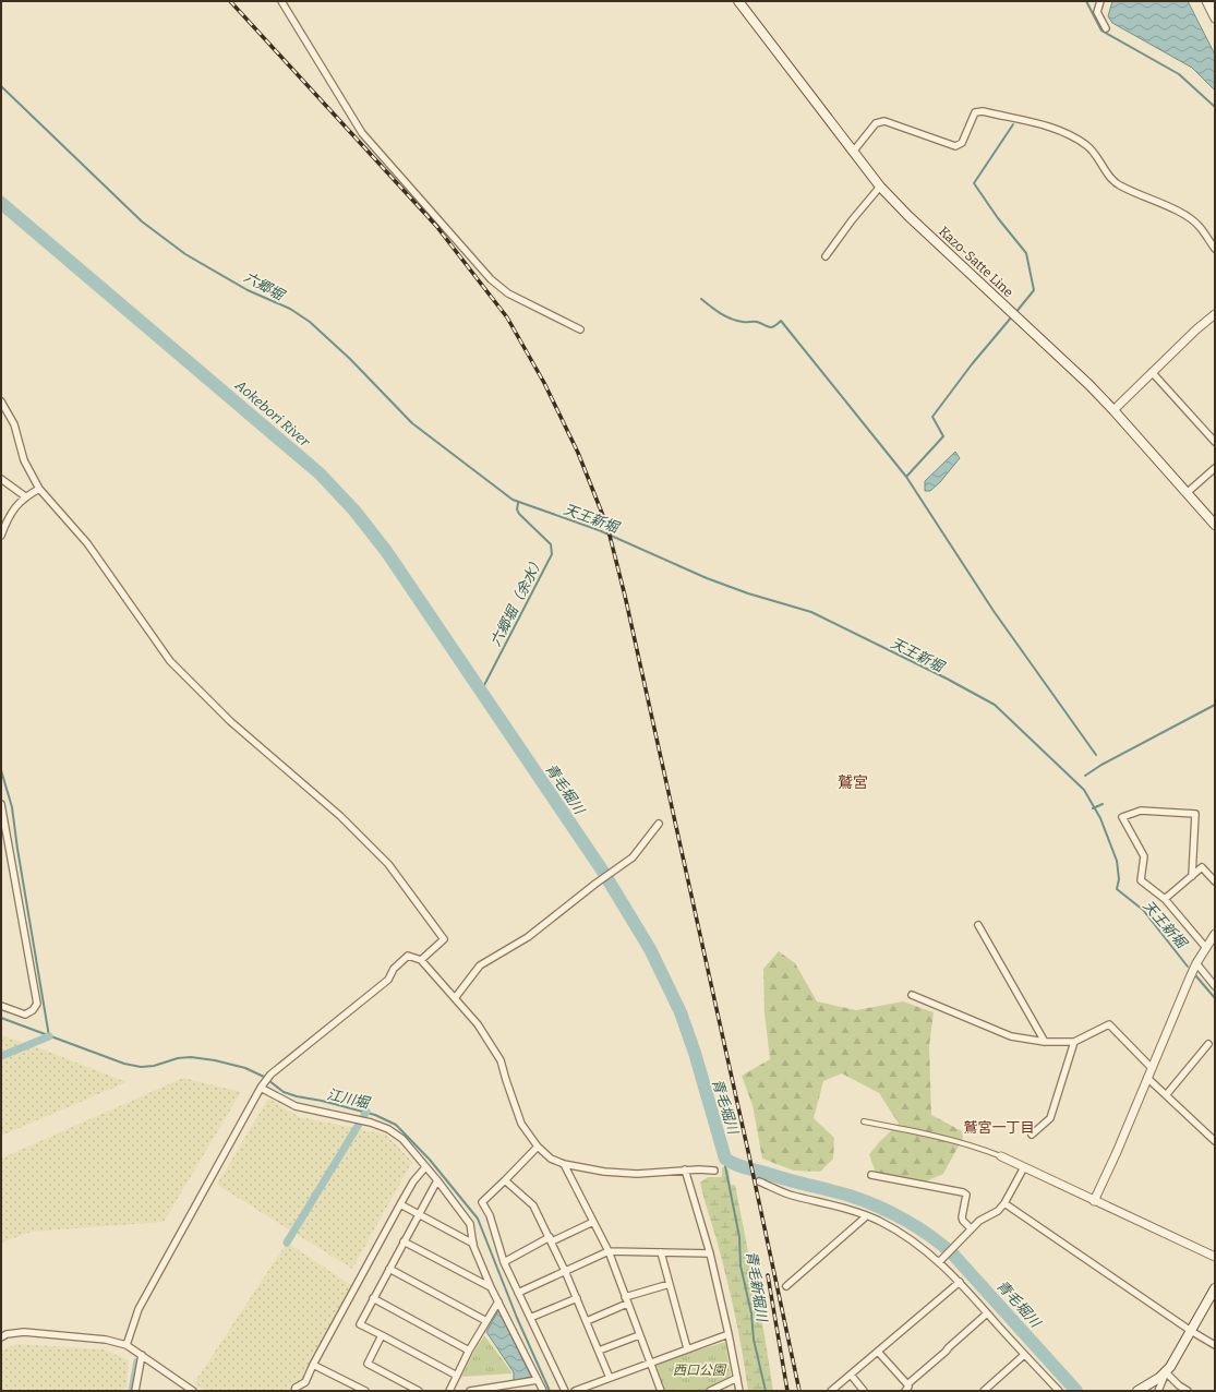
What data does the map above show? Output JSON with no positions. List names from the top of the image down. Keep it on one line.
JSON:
{"streets":{"main road":["Kazo-Satte Line"]},"districts":["鷲宮","鷲宮一丁目"],"water":["六郷堀","Aokebori River","天王新堀","六郷堀（余水）","青毛堀川","江川堀","青毛新堀川"],"parks":["西口公園"]}
